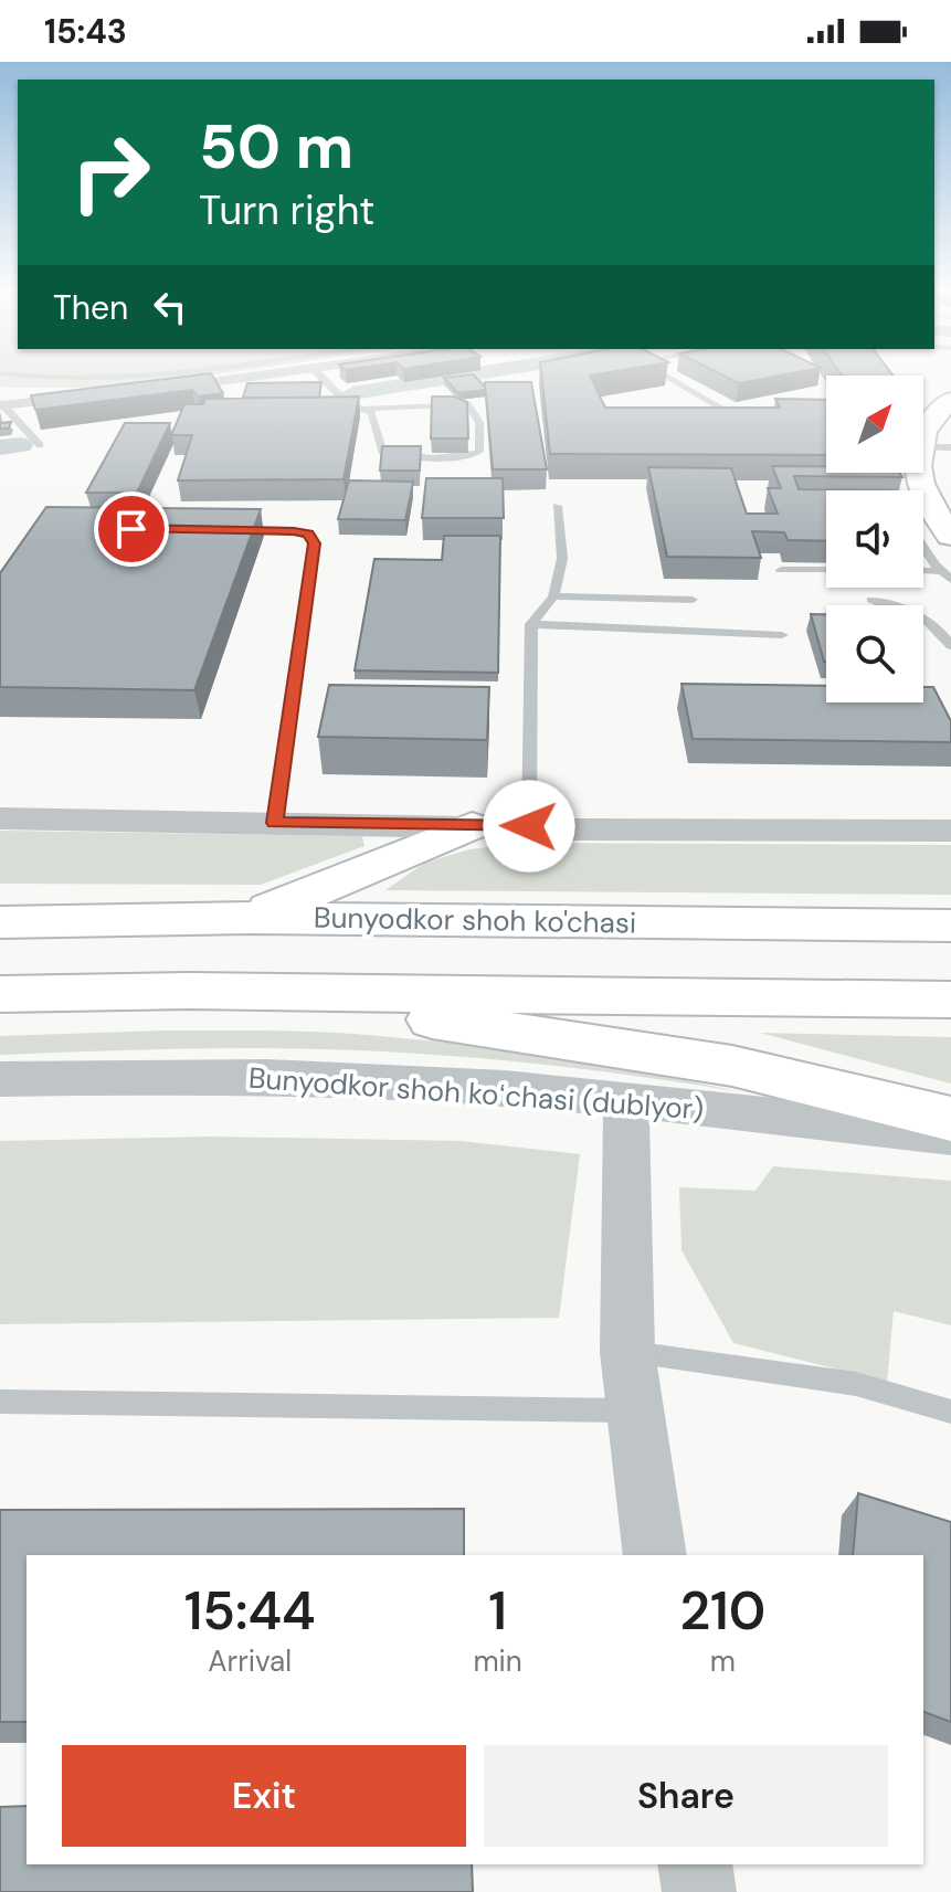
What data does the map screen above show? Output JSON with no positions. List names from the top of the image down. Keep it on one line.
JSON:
{"streets":{"main road":["Bunyodkor shoh ko'chasi"],"street":["Bunyodkor shoh koʻchasi (dublyor)"]},"north":"top right","page":{"status":"15:43","turn":["50 m","Turn right"],"then":"Then","eta":["15:44","Arrival","1","min","210","m"],"buttons":["Exit","Share"]}}
